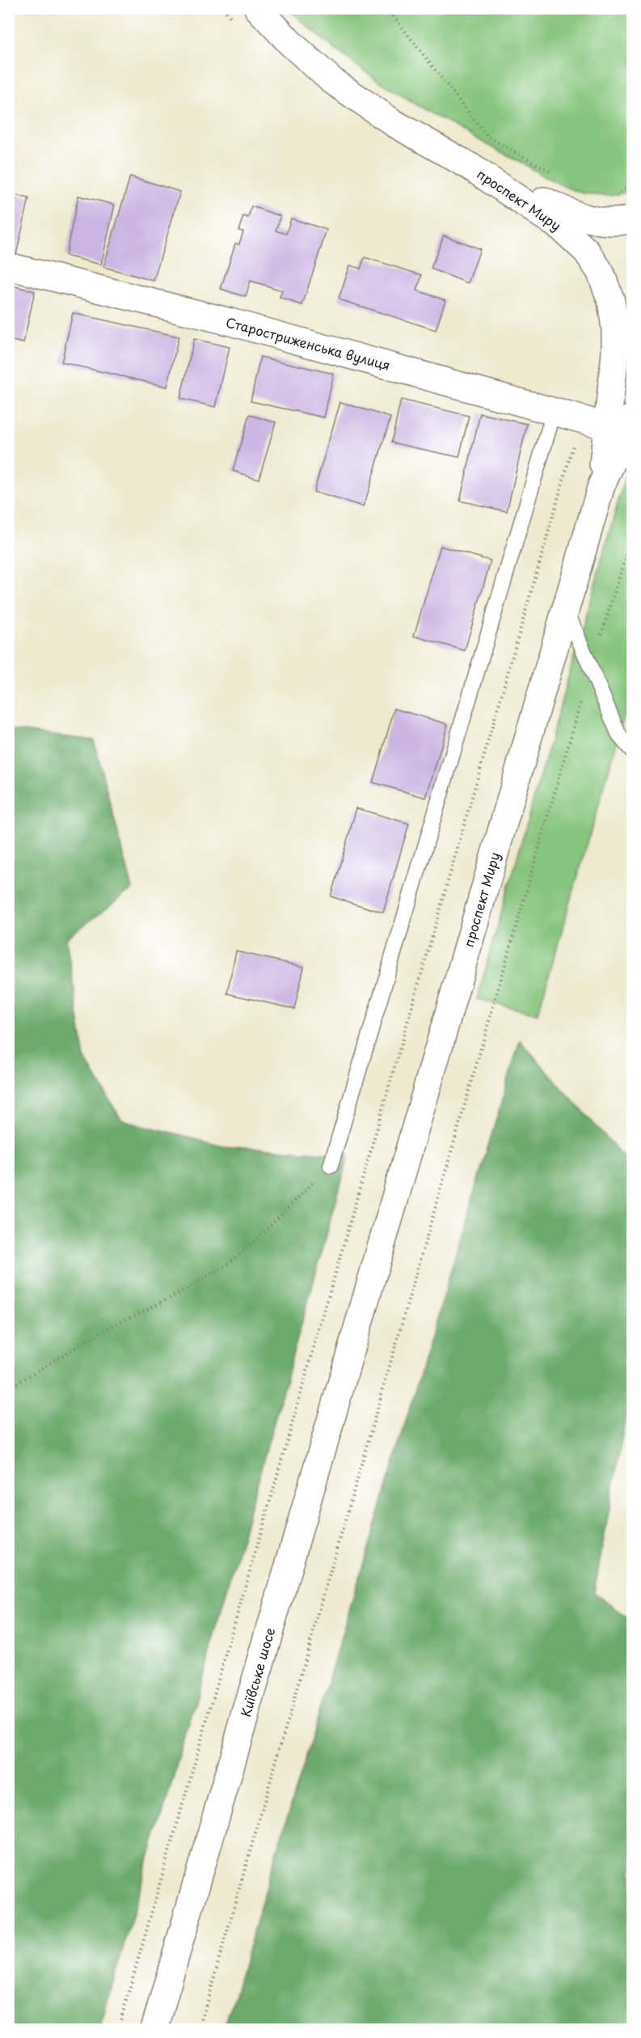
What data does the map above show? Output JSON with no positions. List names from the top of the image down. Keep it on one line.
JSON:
{"streets":{"main road":["проспект Миру","Старостриженська вулиця","Київське шосе"]},"crossings":[["проспект Миру","Старостриженська вулиця"],["проспект Миру","Київське шосе"]]}
